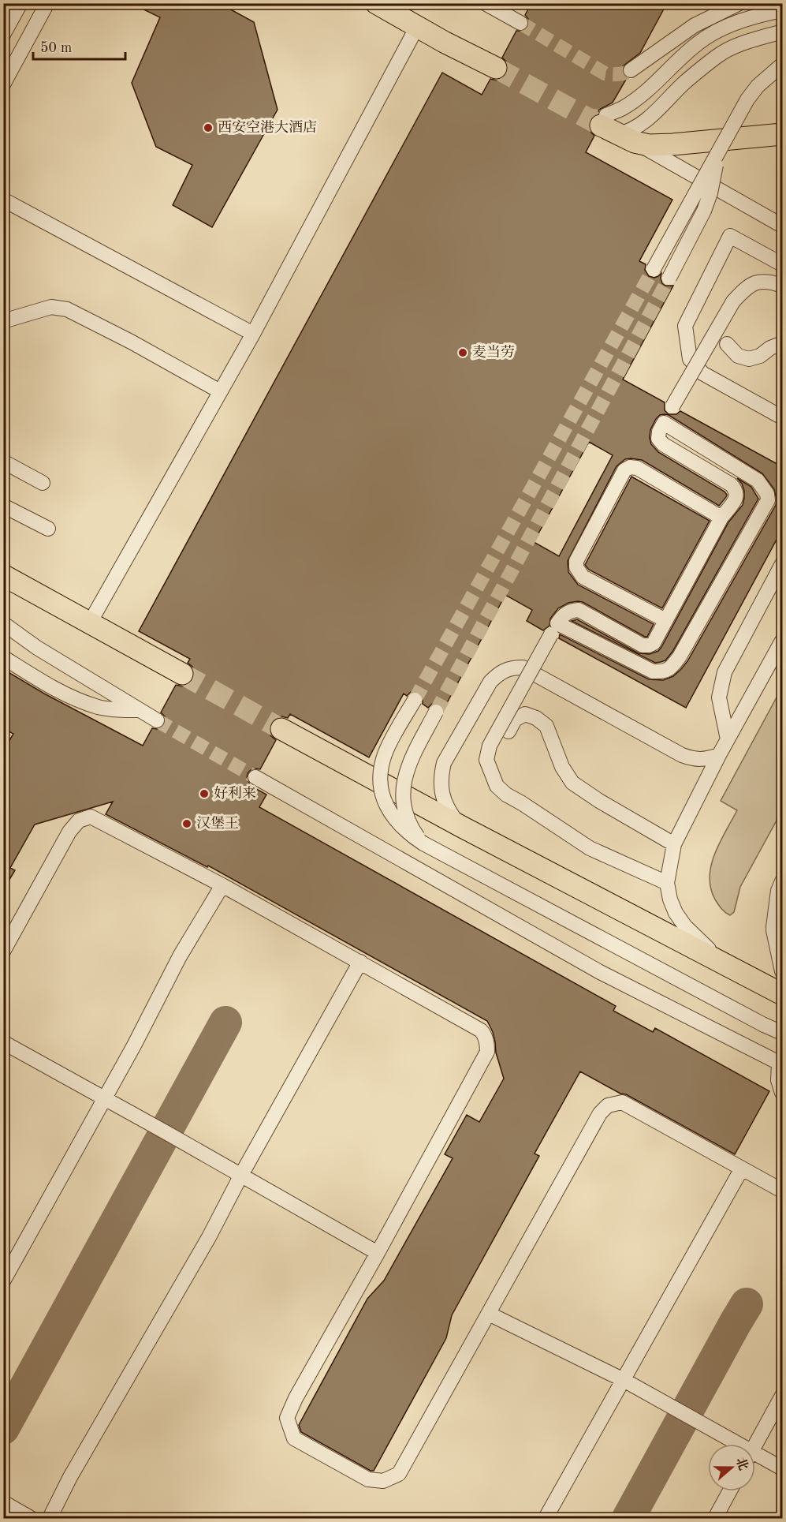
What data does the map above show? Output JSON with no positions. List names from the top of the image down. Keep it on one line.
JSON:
{"places":["西安空港大酒店","麦当劳","好利来","汉堡王"],"scale_bar":"50 m","north":"right"}
